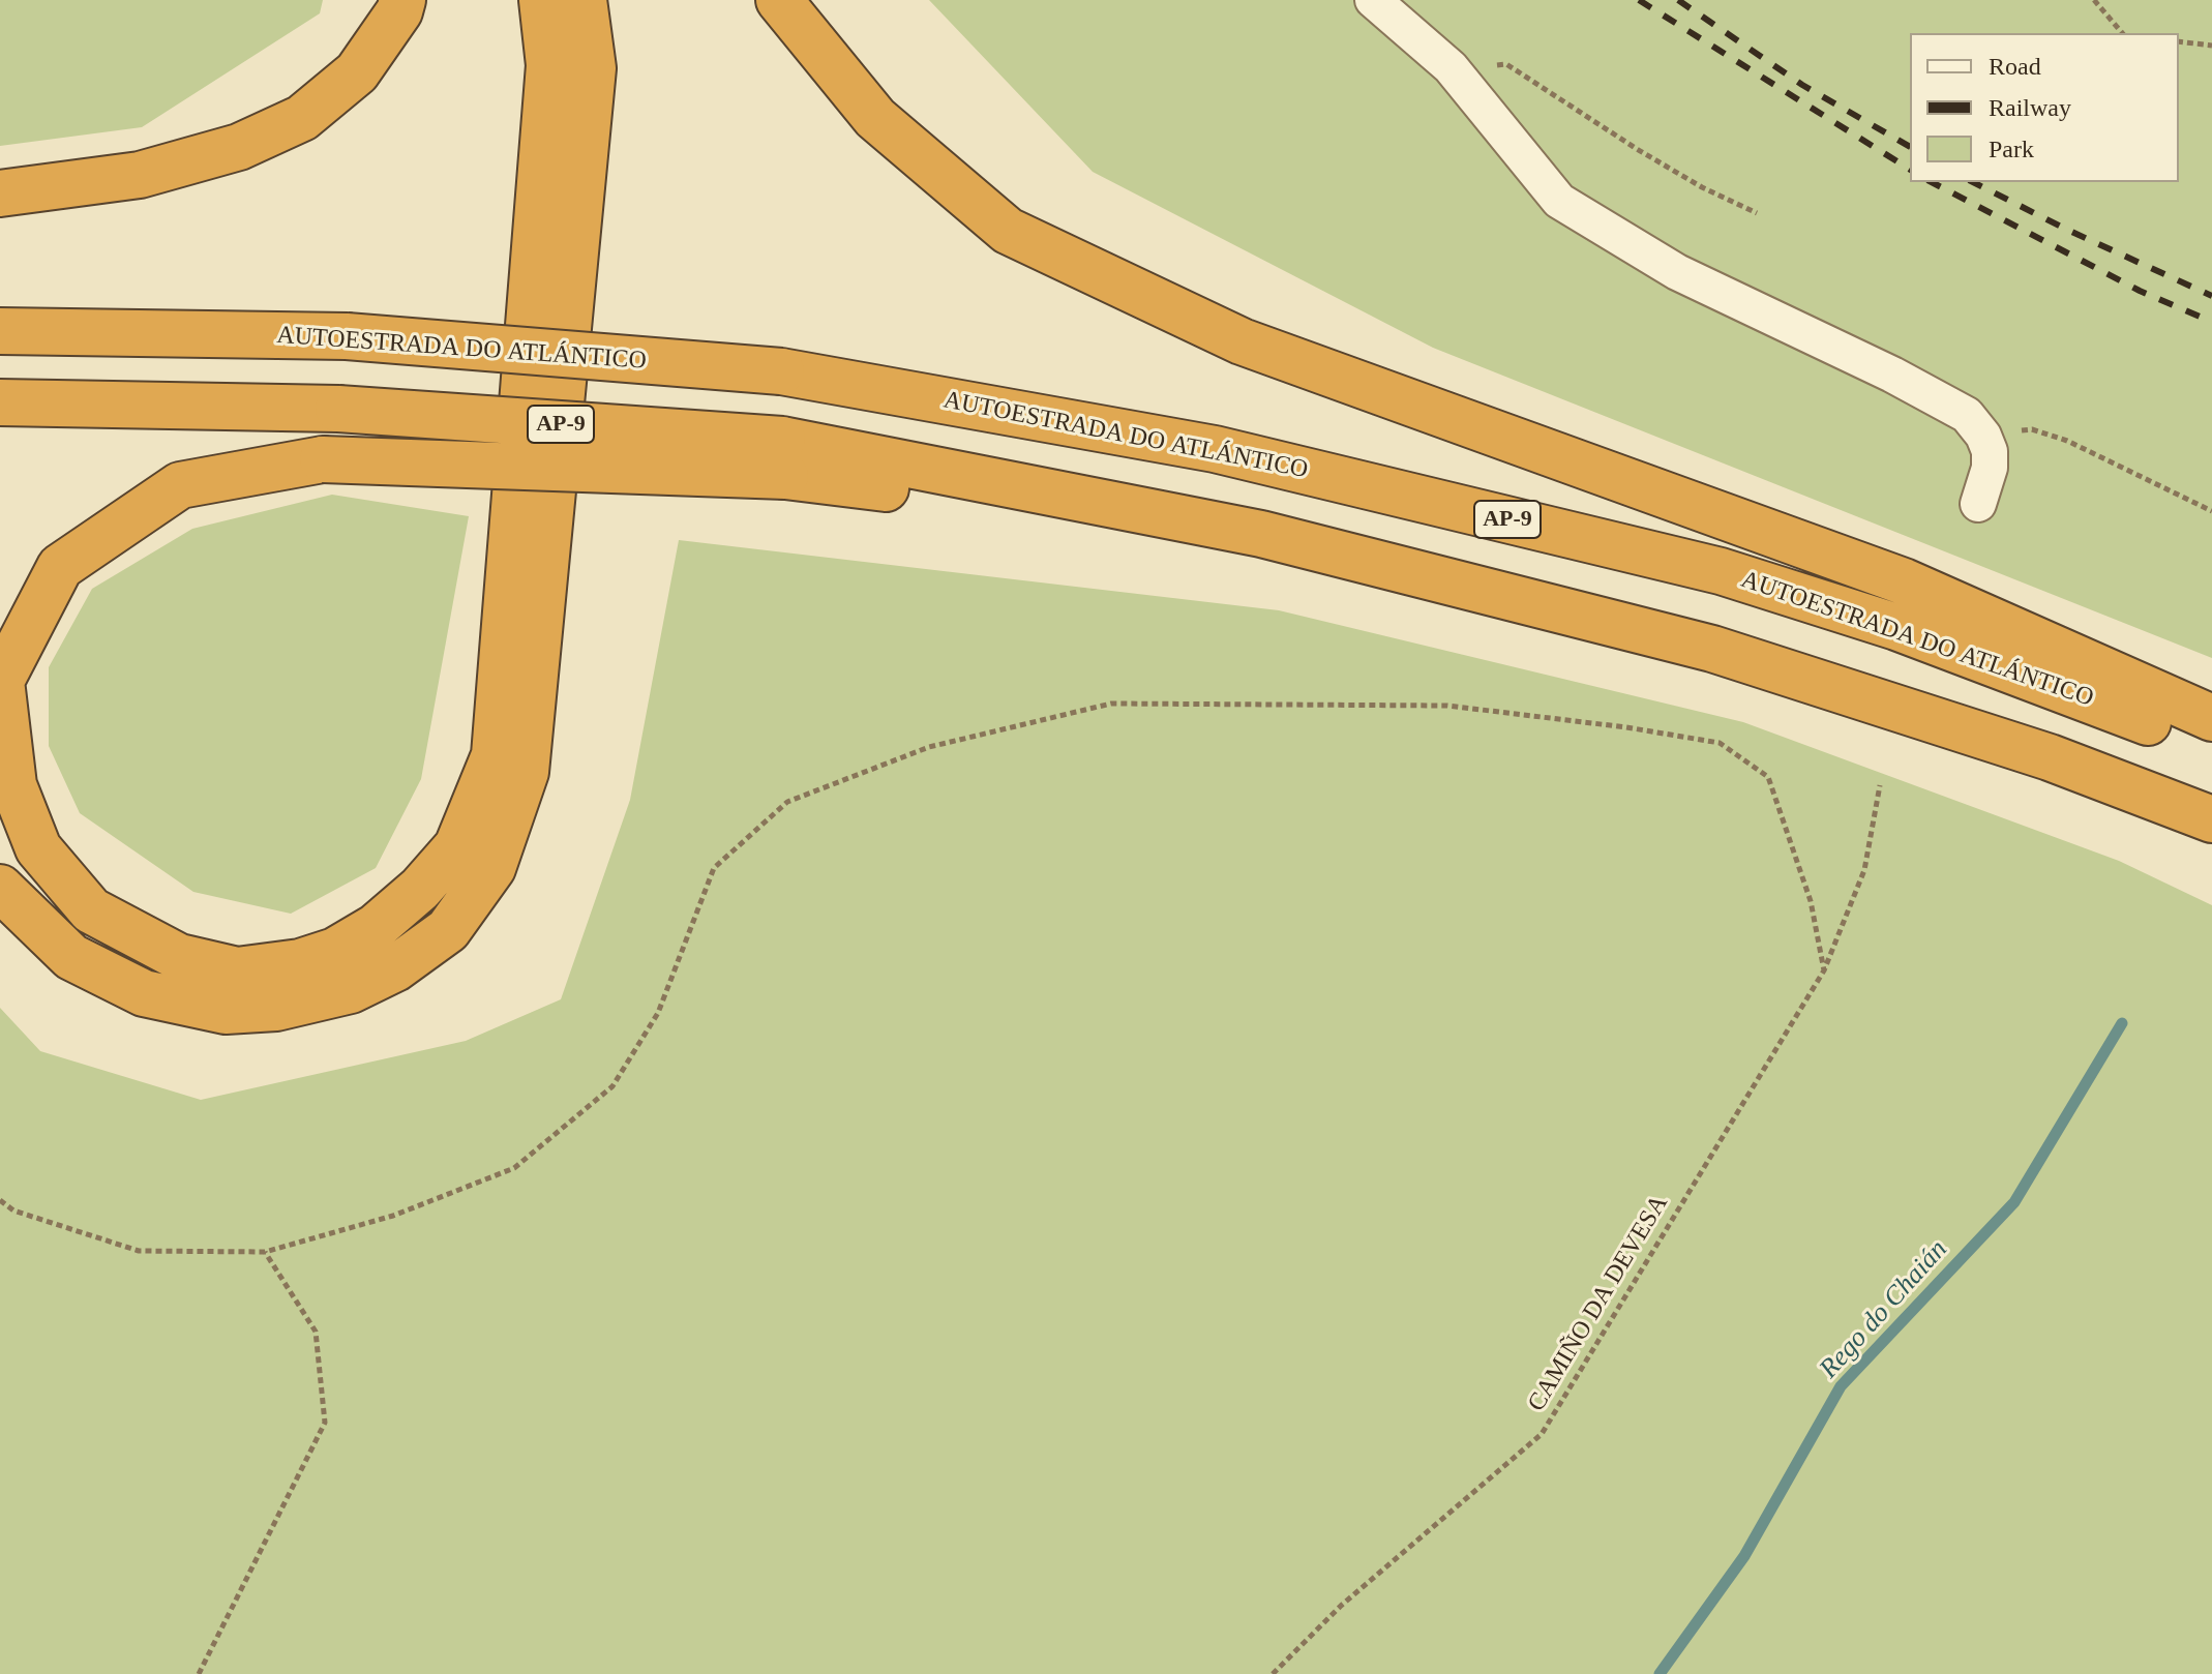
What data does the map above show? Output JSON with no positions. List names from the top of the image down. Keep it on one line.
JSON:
{"streets":{"highway":["AUTOESTRADA DO ATLÁNTICO","AP-9"],"path":["CAMIÑO DA DEVESA"]},"water":["Rego do Chaián"],"legend":["Road","Railway","Park"]}
